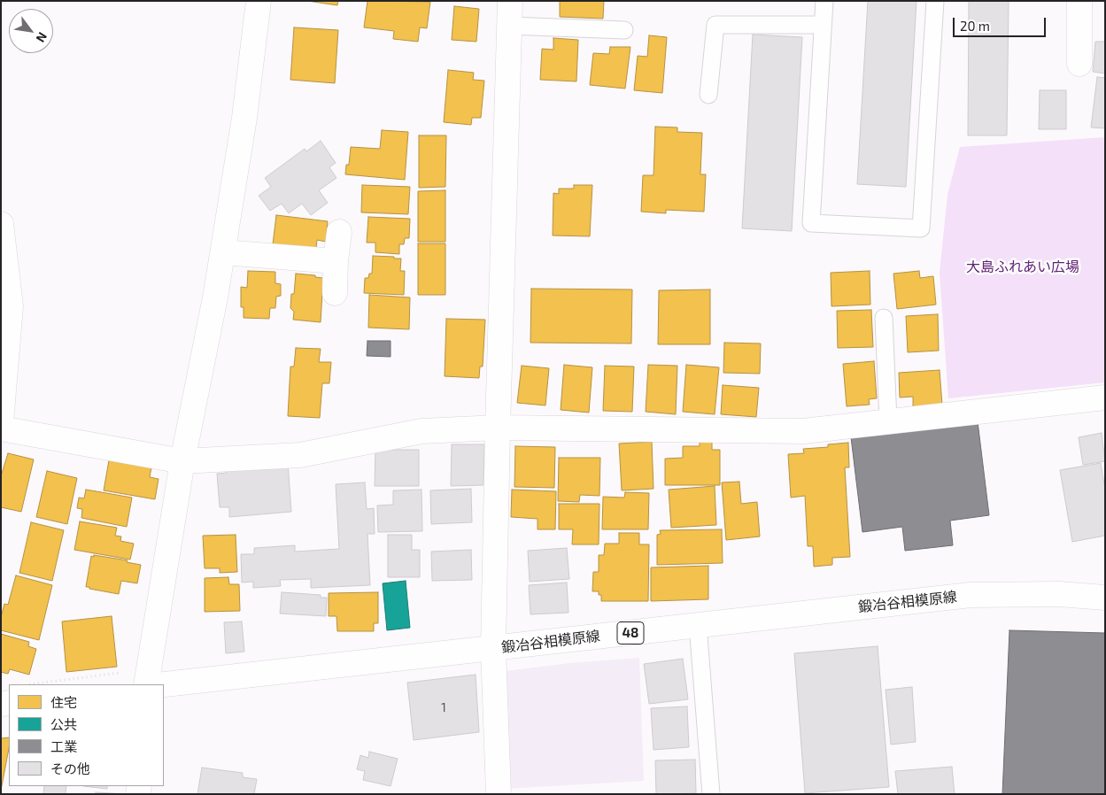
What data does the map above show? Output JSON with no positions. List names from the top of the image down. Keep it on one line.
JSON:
{"streets":{"street":["鍛冶谷相模原線","48"]},"parks":["大島ふれあい広場"],"house_numbers":["1"],"legend":["住宅","公共","工業","その他"],"scale_bar":"20 m","north":"bottom right"}
